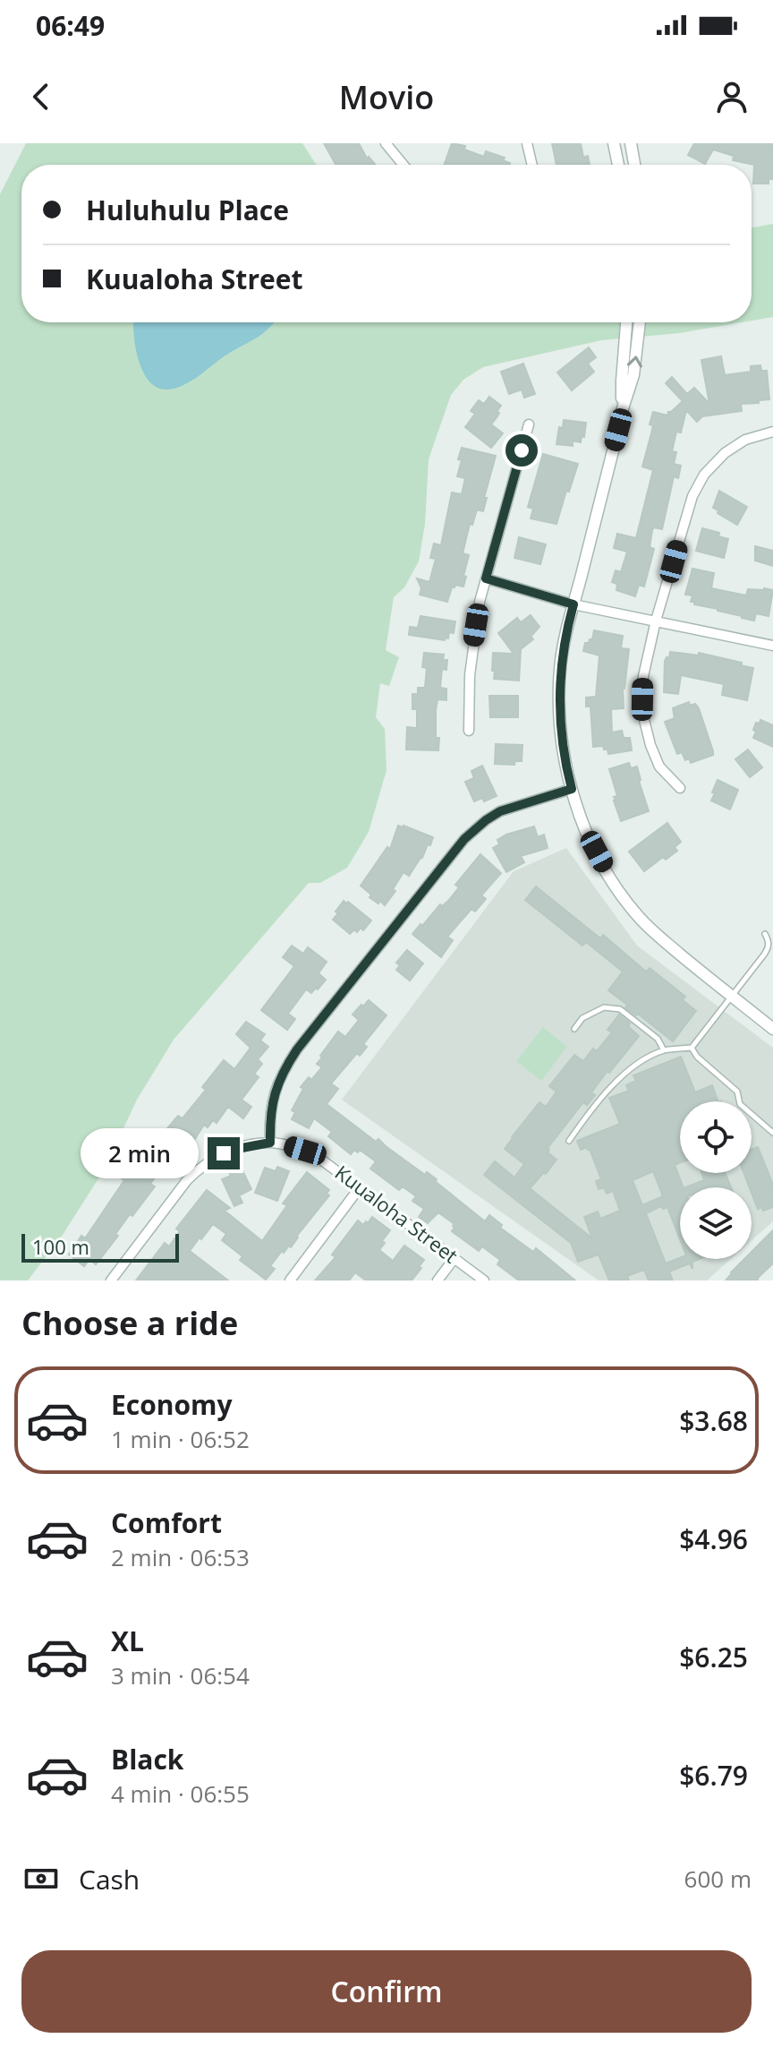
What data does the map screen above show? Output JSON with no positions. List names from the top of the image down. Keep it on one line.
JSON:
{"streets":{"street":["Kuualoha Street"]},"scale_bar":"100 m","page":{"status":"06:49","header":"Movio","banner":["Huluhulu Place","Kuualoha Street"],"bubble":"2 min","scale":"100 m","heading":"Choose a ride","list":[{"name":"Economy","note":"1 min · 06:52","value":"$3.68"},{"name":"Comfort","note":"2 min · 06:53","value":"$4.96"},{"name":"XL","note":"3 min · 06:54","value":"$6.25"},{"name":"Black","note":"4 min · 06:55","value":"$6.79"}],"pay":["Cash","600 m"],"buttons":"Confirm"}}
